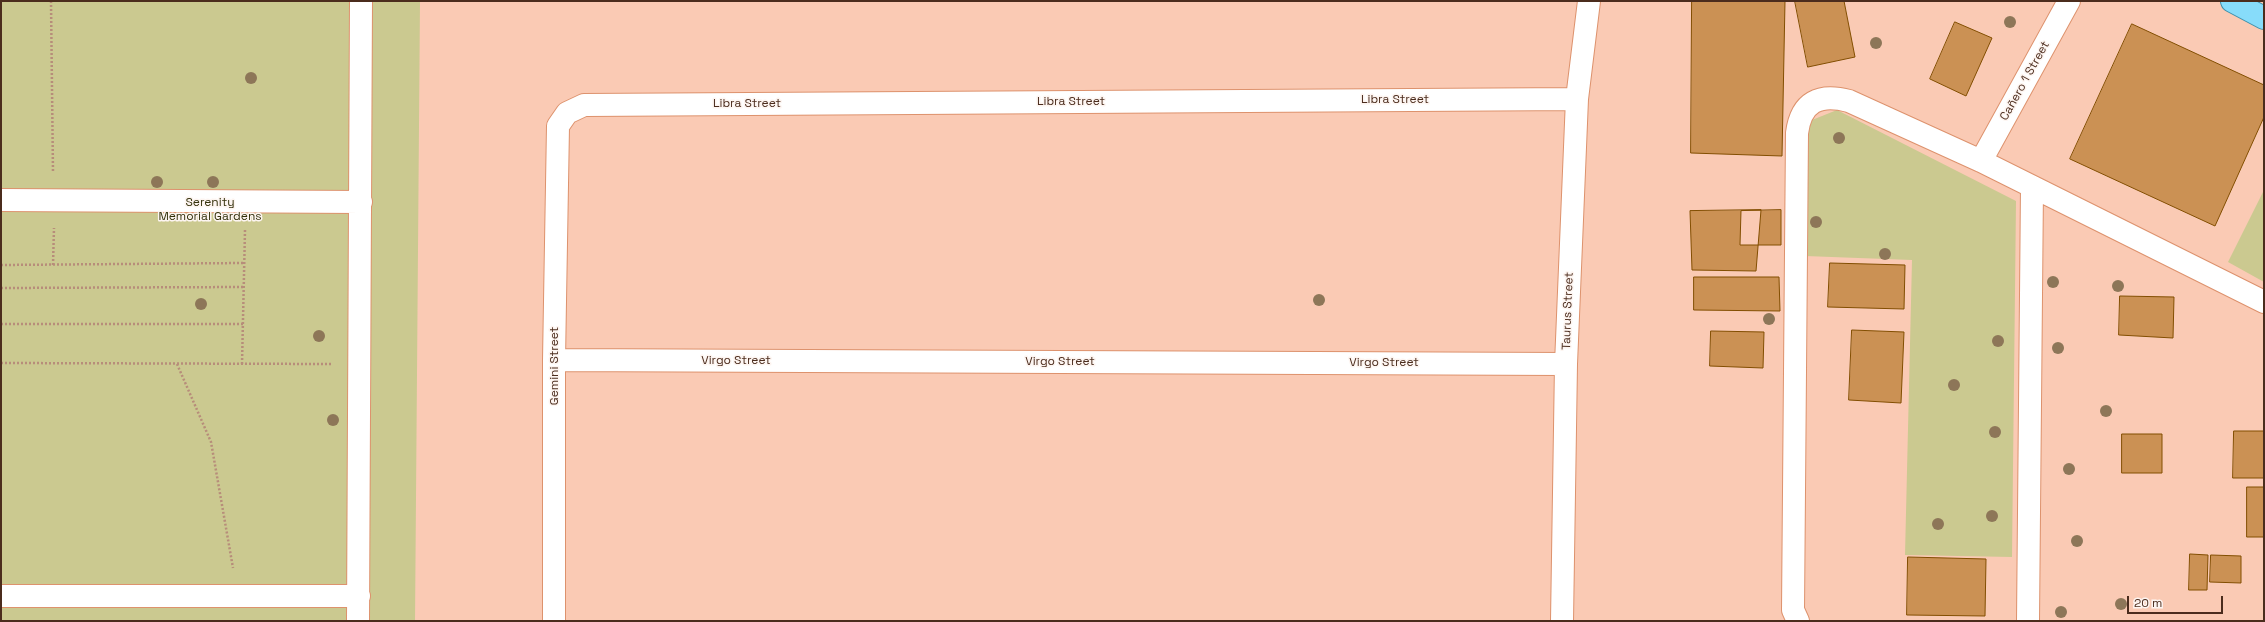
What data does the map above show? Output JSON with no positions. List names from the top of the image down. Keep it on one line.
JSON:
{"streets":{"street":["Cañero 1 Street","Libra Street","Taurus Street","Virgo Street","Gemini Street"]},"crossings":[["Libra Street","Taurus Street"],["Libra Street","Gemini Street"],["Taurus Street","Virgo Street"],["Virgo Street","Gemini Street"]],"parks":["Serenity Memorial Gardens"],"scale_bar":"20 m"}
